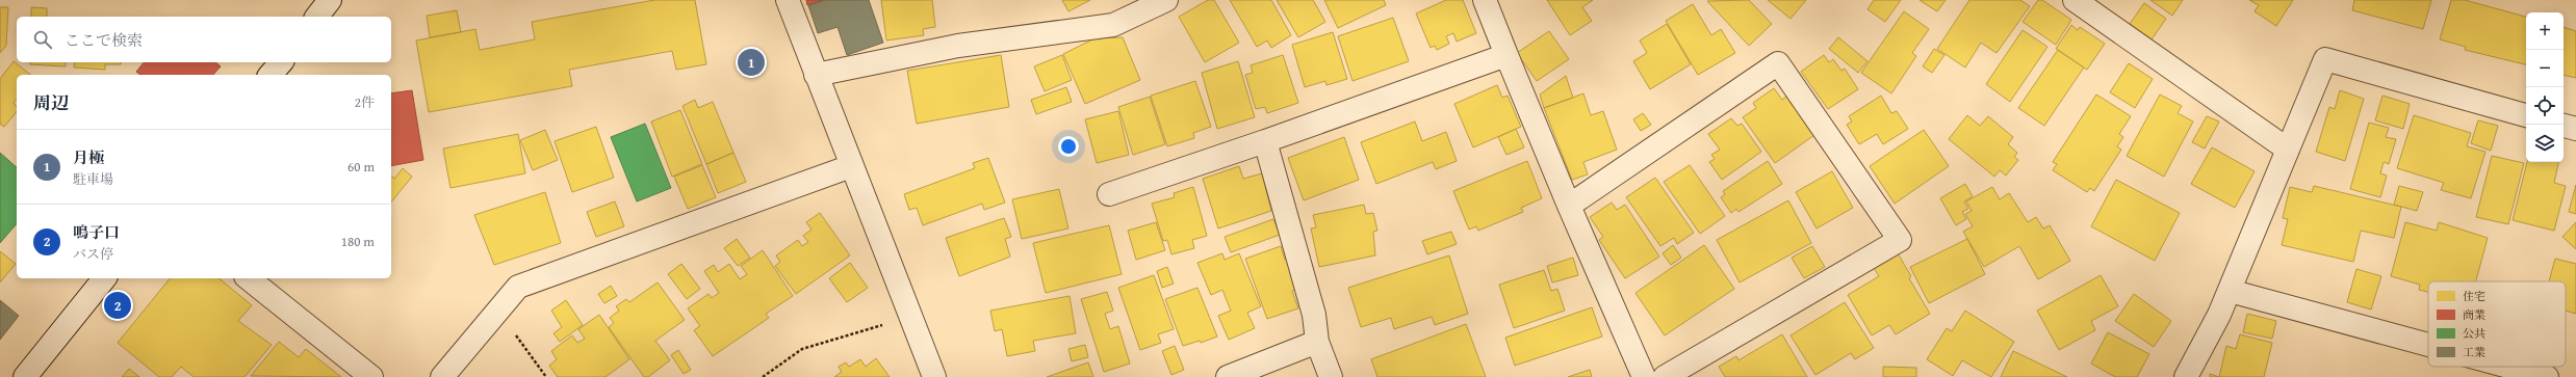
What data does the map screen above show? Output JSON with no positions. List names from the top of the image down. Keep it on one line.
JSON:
{"legend":["住宅","商業","公共","工業"],"page":{"map_buttons":["+","−"],"search":"ここで検索","pins":["1","2"],"heading":["周辺","2件"],"list":[{"mark":"1","name":"月極","note":"駐車場","value":"60 m"},{"mark":"2","name":"鳴子口","note":"バス停","value":"180 m"}]}}
